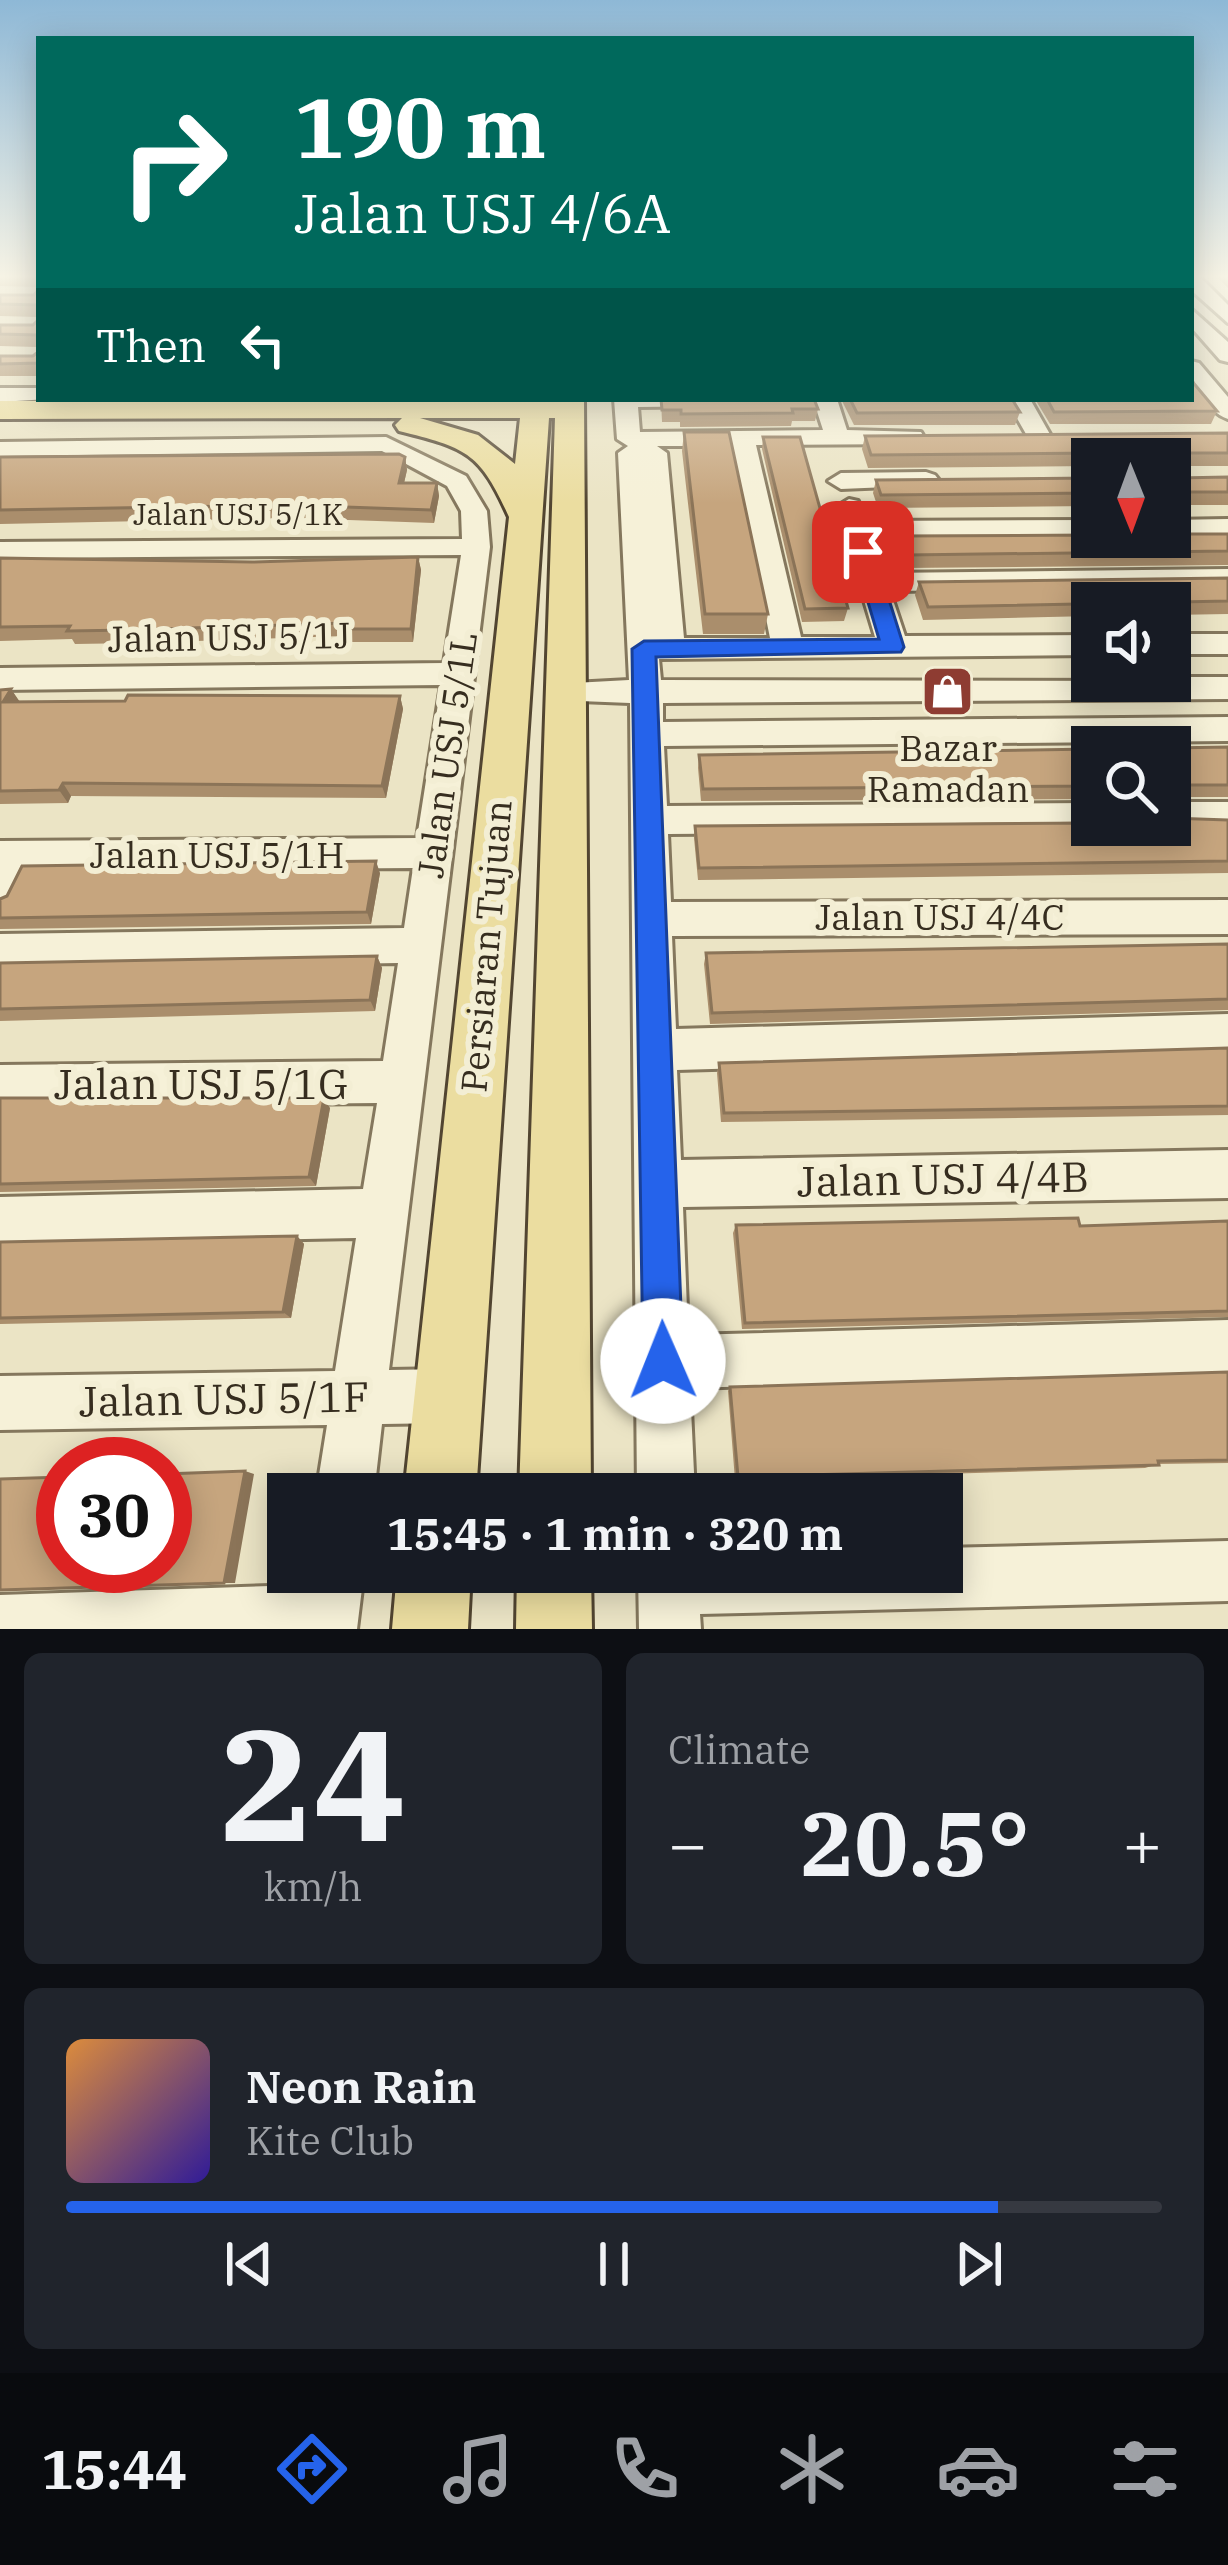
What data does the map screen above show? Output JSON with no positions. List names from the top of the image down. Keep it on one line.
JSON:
{"streets":{"main road":["Persiaran Tujuan"],"street":["Jalan USJ 5/1K","Jalan USJ 5/1J","Jalan USJ 5/1L","Jalan USJ 5/1H","Jalan USJ 4/4C","Jalan USJ 5/1G","Jalan USJ 4/4B","Jalan USJ 5/1F"]},"crossings":[["Jalan USJ 5/1K","Jalan USJ 5/1L"],["Jalan USJ 5/1J","Jalan USJ 5/1L"],["Jalan USJ 5/1L","Jalan USJ 5/1H"],["Jalan USJ 5/1L","Jalan USJ 5/1G"],["Jalan USJ 5/1L","Jalan USJ 5/1F"],["Persiaran Tujuan","Jalan USJ 5/1F"]],"places":{"shop":["Bazar Ramadan"]},"north":"bottom","page":{"turn":["190 m","Jalan USJ 4/6A"],"then":"Then","limit":"30","trip":"15:45 · 1 min · 320 m","tile":[["24","km/h"],"Climate"],"heat":["−","20.5°","+"],"song":["Neon Rain","Kite Club"],"tabs":"15:44"}}
